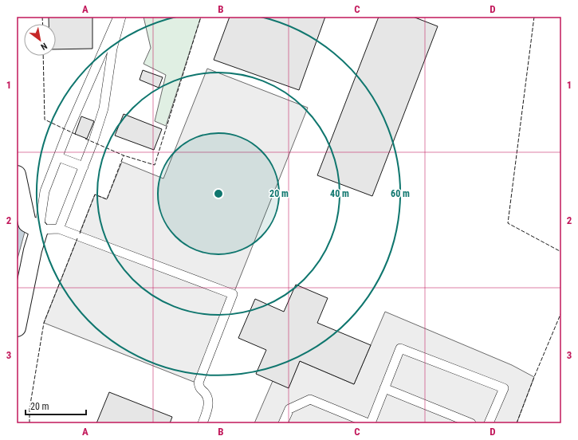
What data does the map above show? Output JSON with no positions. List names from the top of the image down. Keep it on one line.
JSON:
{"scale_bar":"20 m","north":"bottom right","grid":{"columns":["A","B","C","D"],"rows":["1","2","3"]},"rings":["20 m","40 m","60 m"]}
